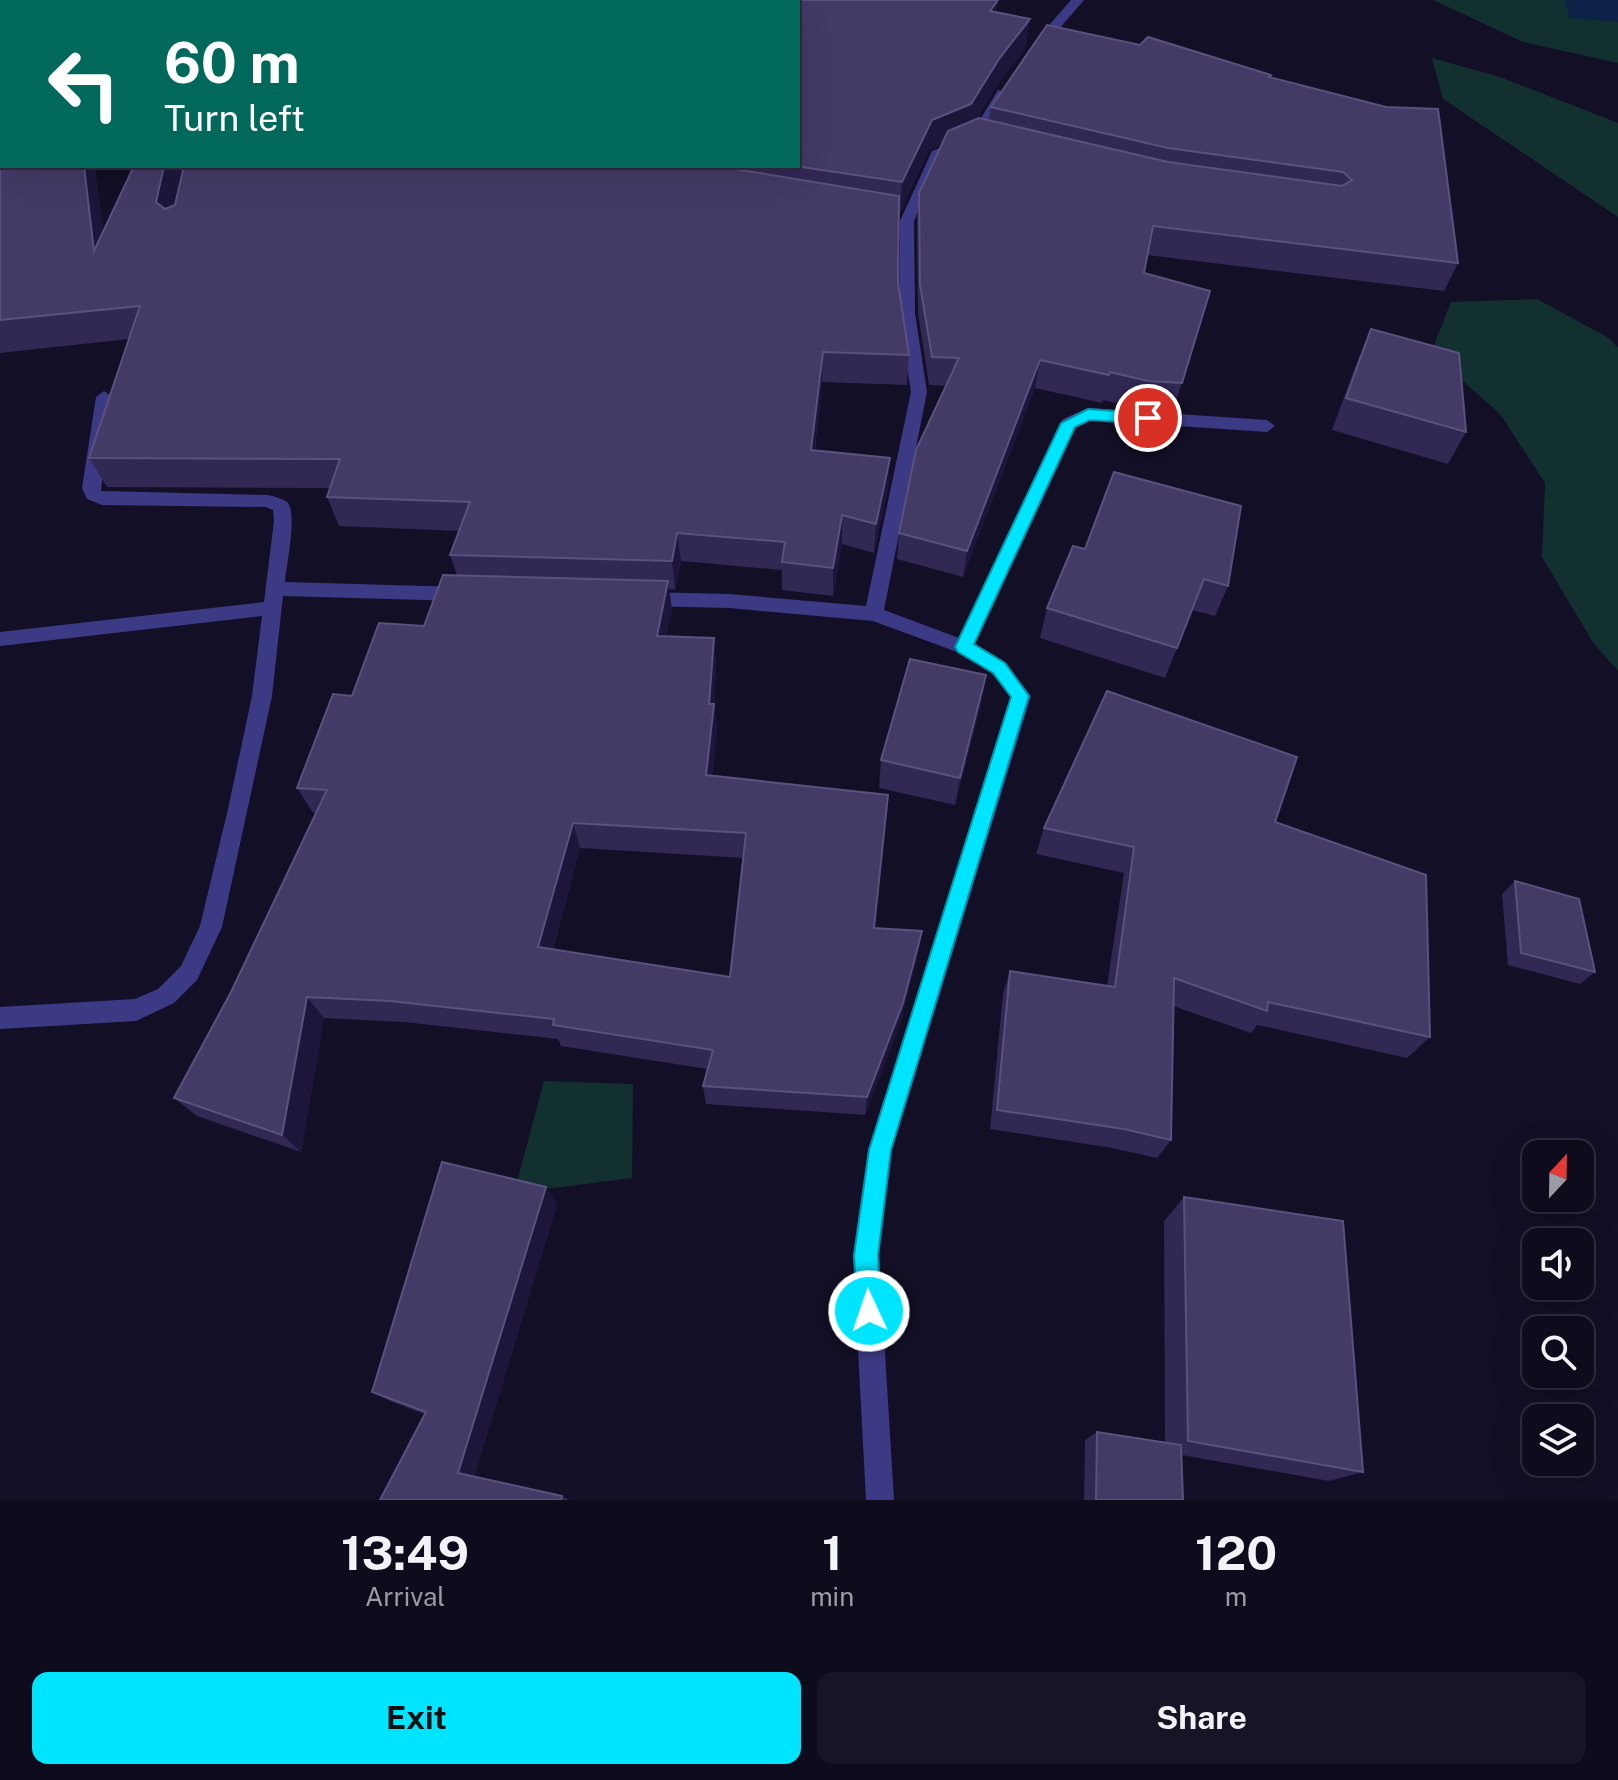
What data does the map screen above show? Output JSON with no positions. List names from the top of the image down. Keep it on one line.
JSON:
{"north":"top","page":{"turn":["60 m","Turn left"],"eta":["13:49","Arrival","1","min","120","m"],"buttons":["Exit","Share"]}}
